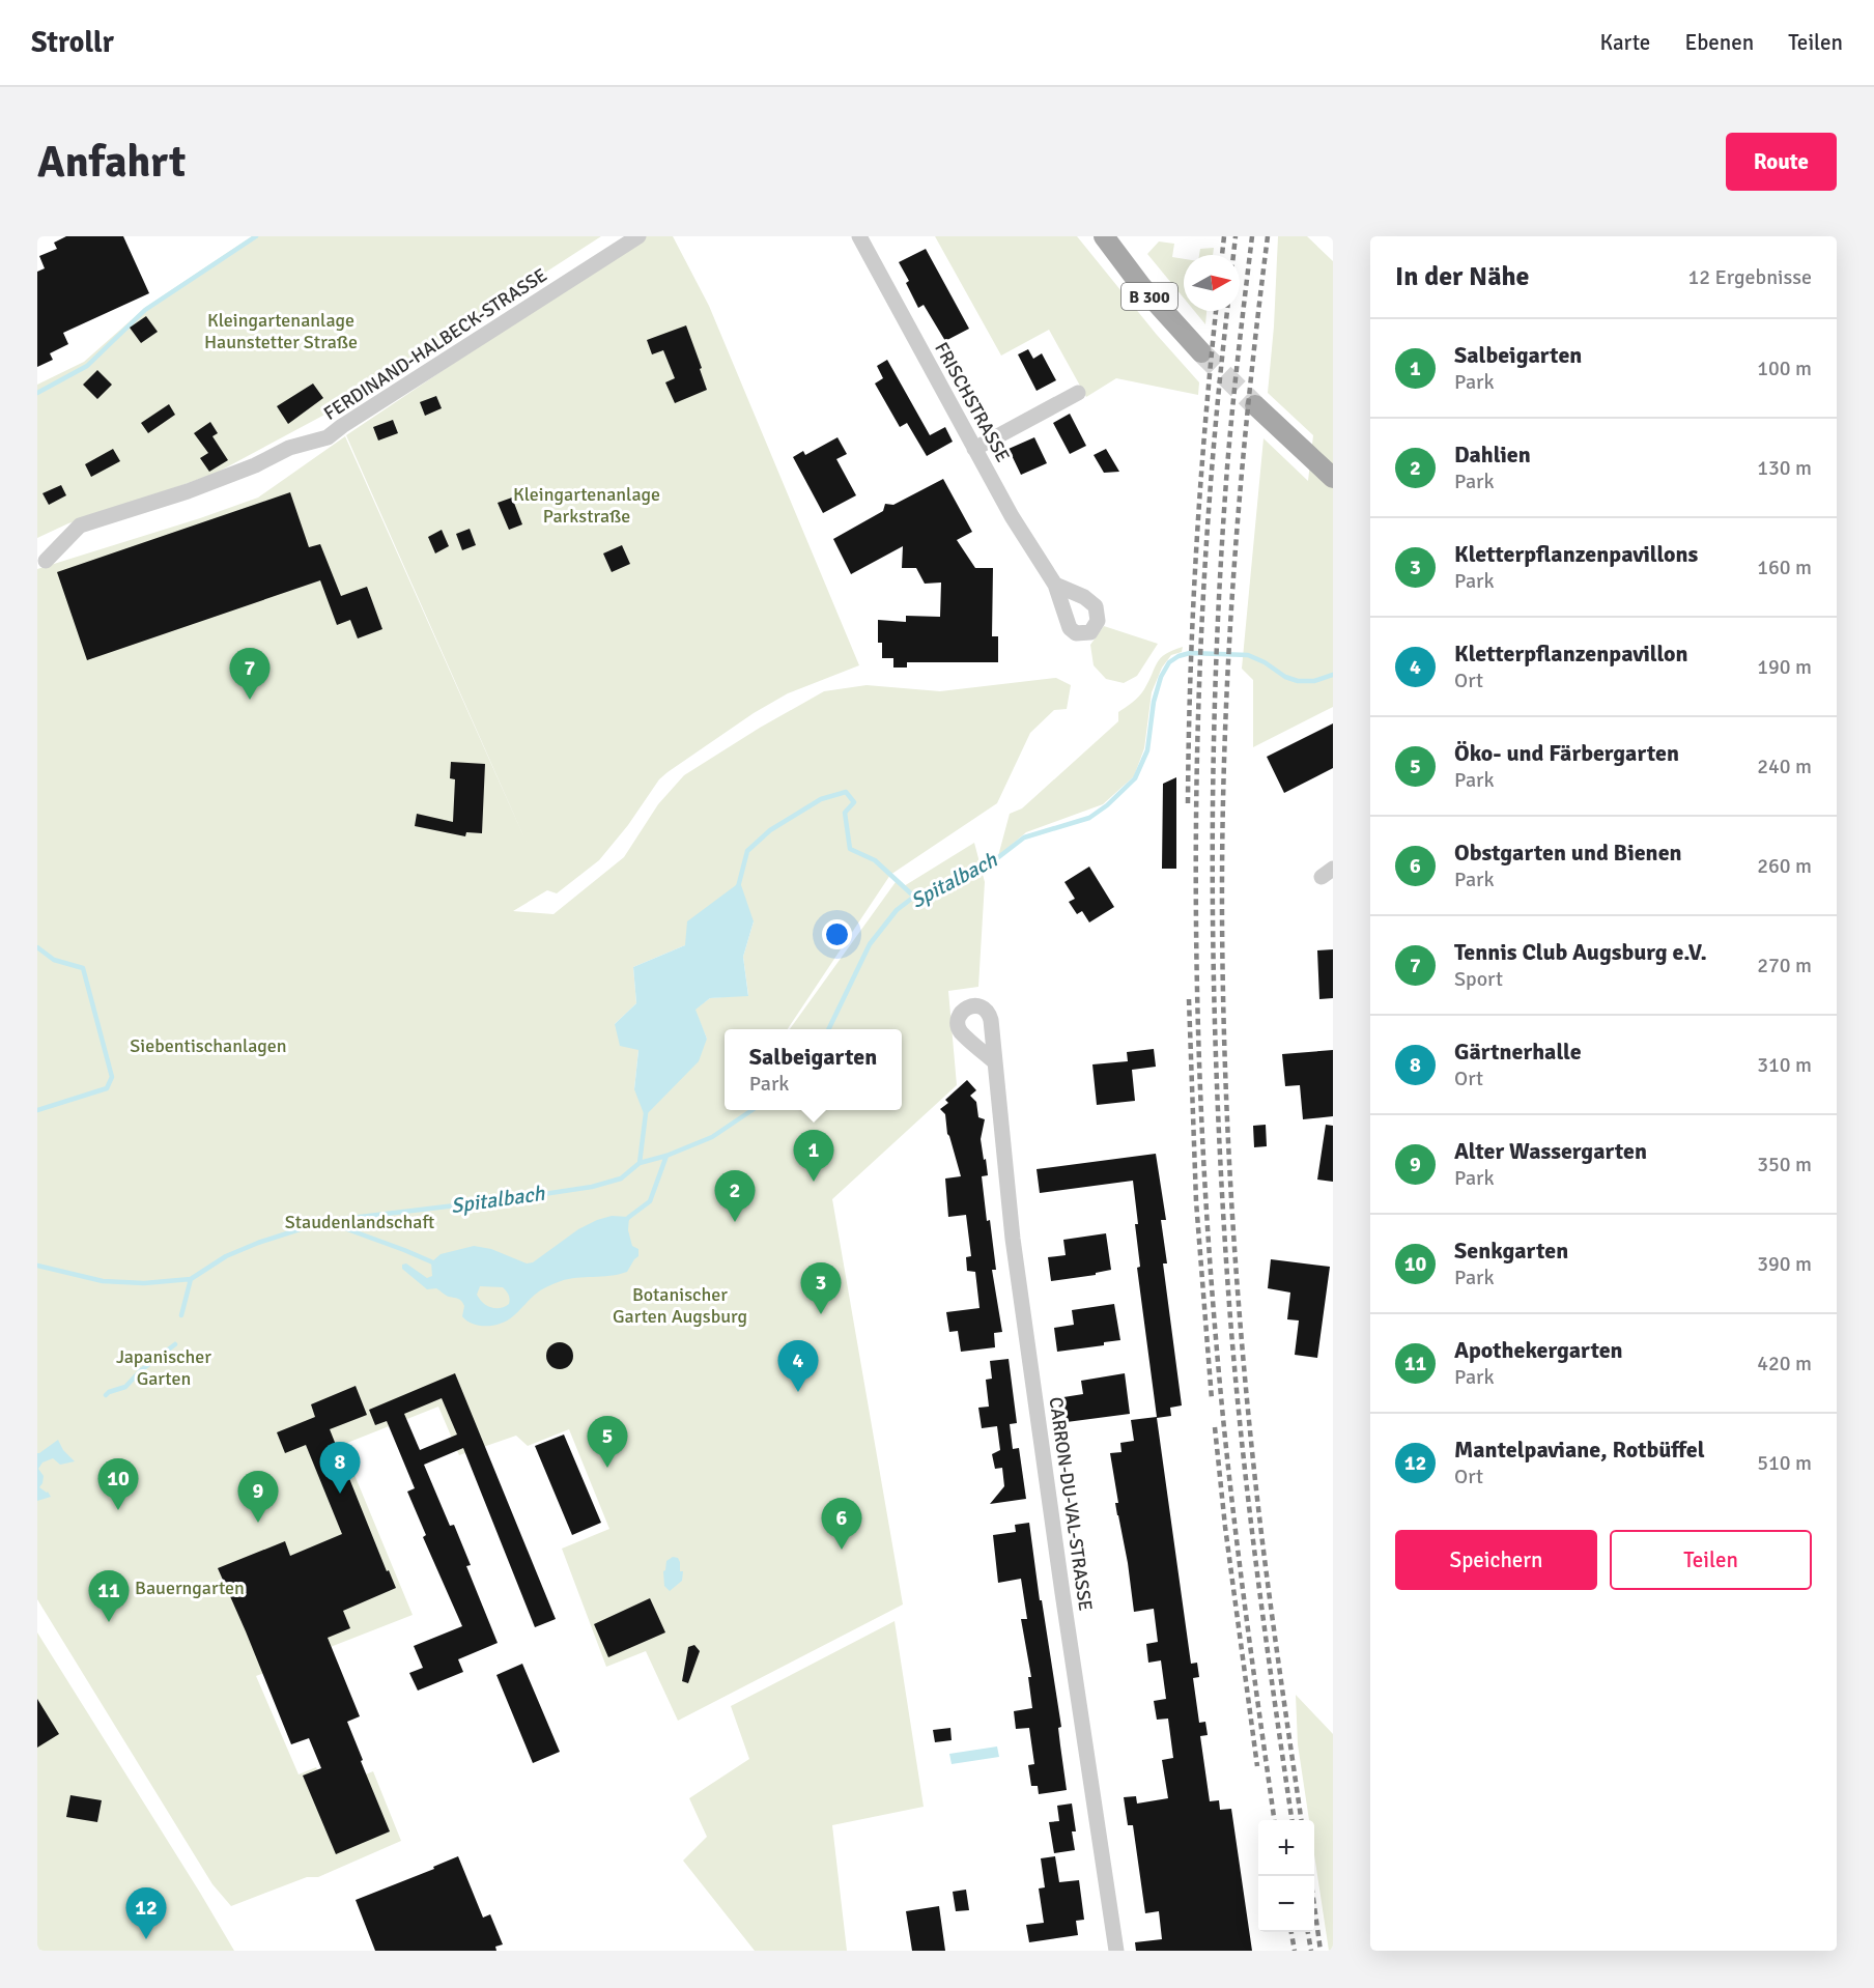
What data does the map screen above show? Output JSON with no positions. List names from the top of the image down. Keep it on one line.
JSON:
{"streets":{"main road":["B 300"],"street":["FERDINAND-HALBECK-STRASSE","FRISCHSTRASSE","CARRON-DU-VAL-STRASSE"]},"water":["Spitalbach"],"parks":["Kleingartenanlage Haunstetter Straße","Kleingartenanlage Parkstraße","Siebentischanlagen","Staudenlandschaft","Botanischer Garten Augsburg","Japanischer Garten","Bauerngarten"],"north":"right","page":{"header":"Strollr","nav":["Karte","Ebenen","Teilen"],"buttons":["Route",["Speichern","Teilen"]],"title":"Anfahrt","heading":["In der Nähe","12 Ergebnisse"],"list":[{"mark":"1","name":"Salbeigarten","note":"Park","value":"100 m"},{"mark":"2","name":"Dahlien","note":"Park","value":"130 m"},{"mark":"3","name":"Kletterpflanzenpavillons","note":"Park","value":"160 m"},{"mark":"4","name":"Kletterpflanzenpavillon","note":"Ort","value":"190 m"},{"mark":"5","name":"Öko- und Färbergarten","note":"Park","value":"240 m"},{"mark":"6","name":"Obstgarten und Bienen","note":"Park","value":"260 m"},{"mark":"7","name":"Tennis Club Augsburg e.V.","note":"Sport","value":"270 m"},{"mark":"8","name":"Gärtnerhalle","note":"Ort","value":"310 m"},{"mark":"9","name":"Alter Wassergarten","note":"Park","value":"350 m"},{"mark":"10","name":"Senkgarten","note":"Park","value":"390 m"},{"mark":"11","name":"Apothekergarten","note":"Park","value":"420 m"},{"mark":"12","name":"Mantelpaviane, Rotbüffel","note":"Ort","value":"510 m"}],"pins":["7","1","2","3","4","5","8","10","9","6","11","12"],"popup":["Salbeigarten","Park"],"map_buttons":["+","−"]}}
